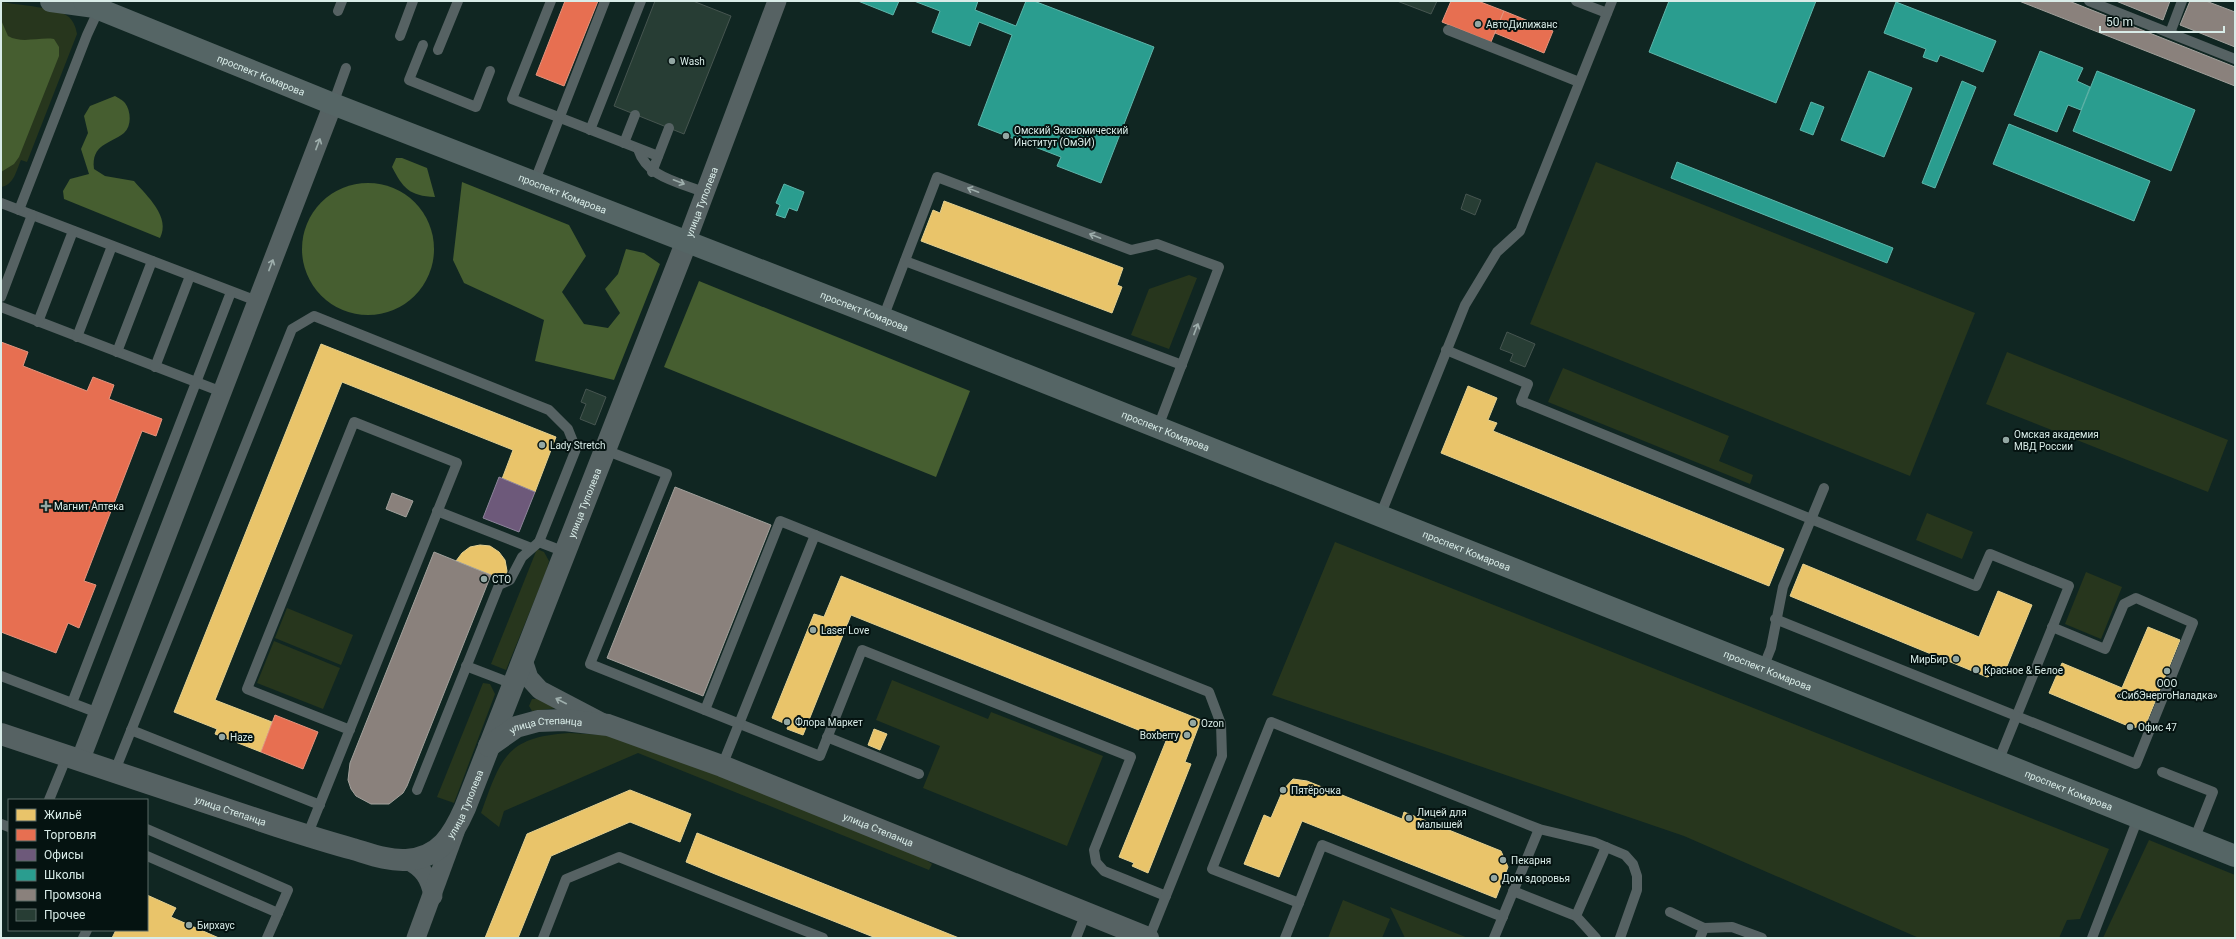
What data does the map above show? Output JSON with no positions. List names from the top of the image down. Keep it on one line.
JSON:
{"streets":{"main road":["проспект Комарова"],"street":["улица Туполева","улица Степанца"]},"crossings":[["проспект Комарова","улица Туполева"],["улица Туполева","улица Степанца"]],"places":{"other":["АвтоДилижанс","Wash","Омский Экономический Институт (ОмЭИ)","Омская академия МВД России","Lady Stretch","СТО","Laser Love","МирБир","Красное & Белое","ООО «СибЭнергоНаладка»","Флора Маркет","Ozon","Офис 47","Boxberry","Haze","Пятёрочка","Лицей для малышей","Пекарня","Дом здоровья","Бирхаус"],"health":["Магнит Аптека"]},"legend":["Жильё","Торговля","Офисы","Школы","Промзона","Прочее"],"scale_bar":"50 m"}
